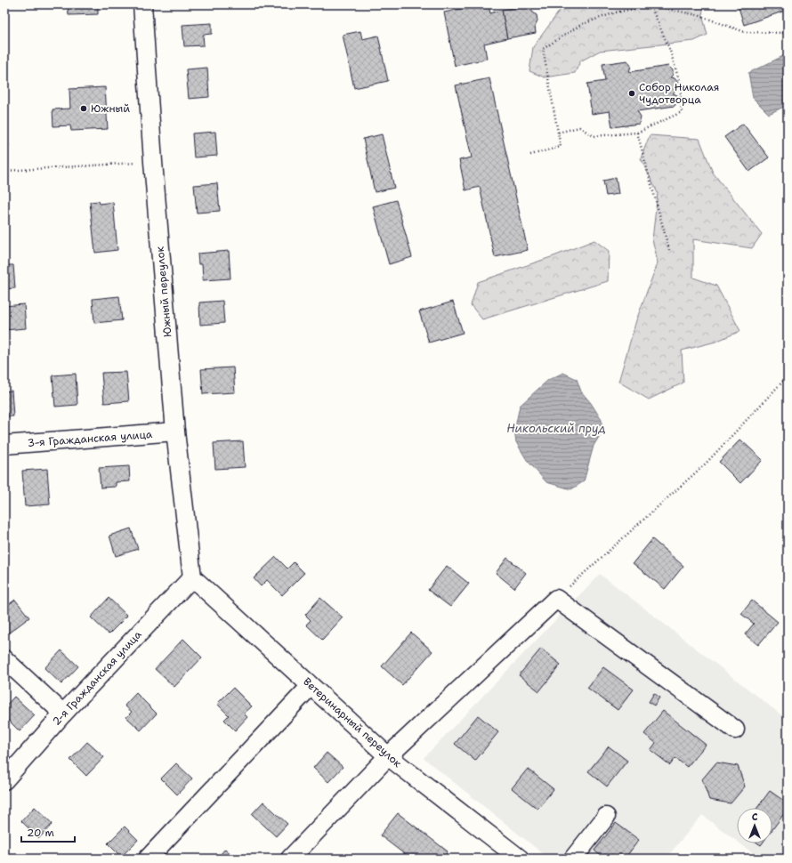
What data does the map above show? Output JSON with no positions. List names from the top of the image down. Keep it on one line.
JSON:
{"streets":{"street":["Южный переулок","3-я Гражданская улица","2-я Гражданская улица","Ветеринарный переулок"]},"crossings":[["Южный переулок","3-я Гражданская улица"],["Южный переулок","2-я Гражданская улица"],["Южный переулок","Ветеринарный переулок"],["2-я Гражданская улица","Ветеринарный переулок"]],"water":["Никольский пруд"],"places":["Собор Николая Чудотворца","Южный"],"scale_bar":"20 m","north":"top"}
